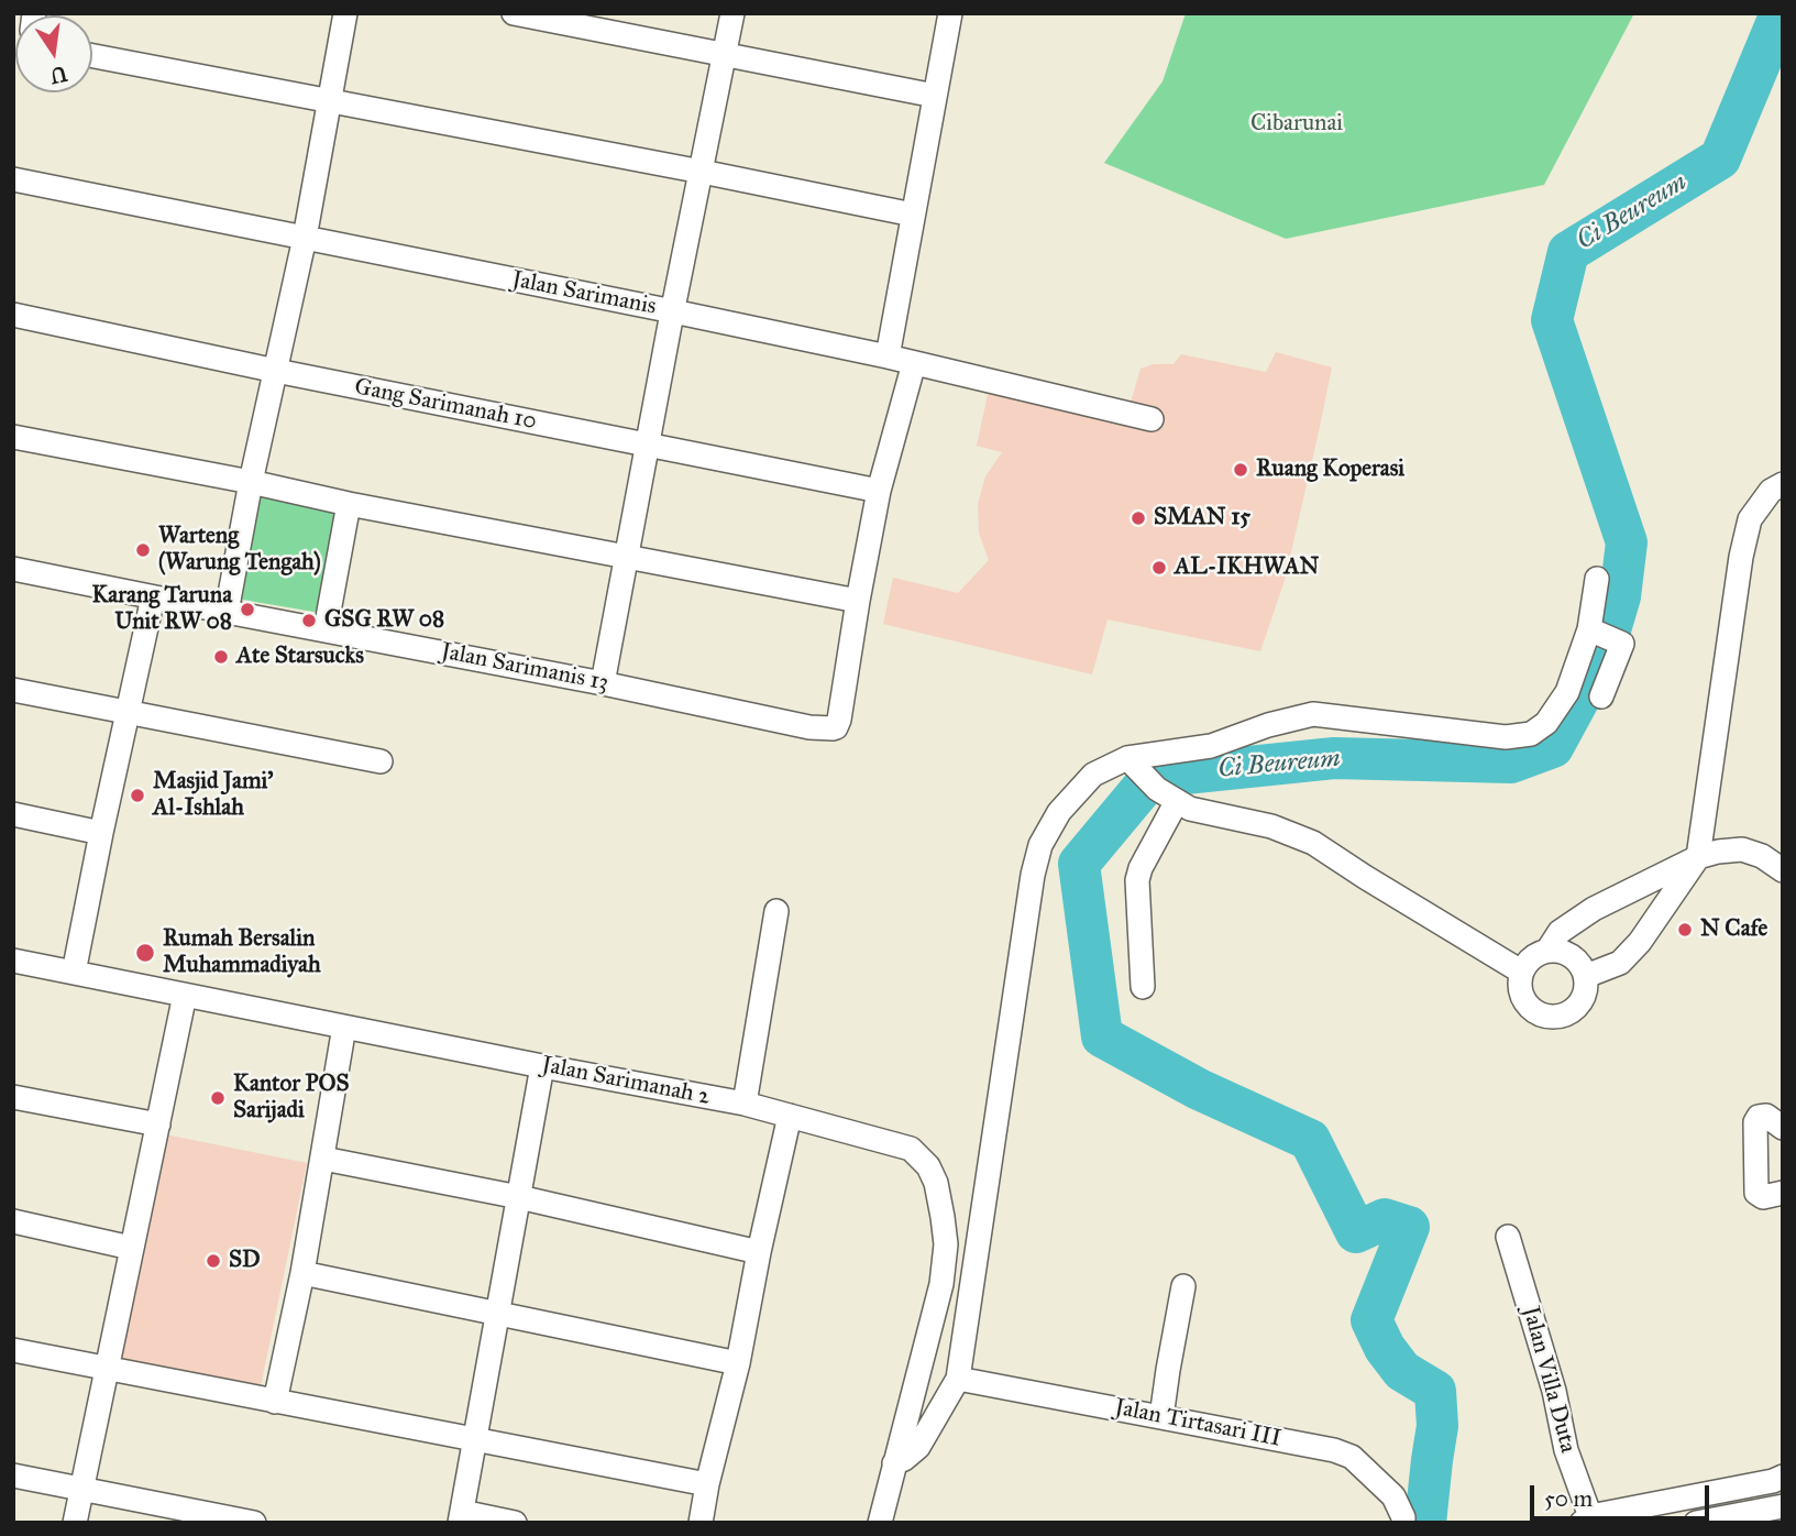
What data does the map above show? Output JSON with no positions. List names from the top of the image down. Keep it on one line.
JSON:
{"streets":{"street":["Jalan Sarimanis","Gang Sarimanah 10","Jalan Sarimanis 13","Jalan Sarimanah 2","Jalan Villa Duta","Jalan Tirtasari III"]},"water":["Ci Beureum"],"parks":["Cibarunai"],"places":["Ruang Koperasi","SMAN 15","Warteng (Warung Tengah)","AL-IKHWAN","Karang Taruna Unit RW 08","GSG RW 08","Ate Starsucks","Masjid Jami' Al-Ishlah","N Cafe","Rumah Bersalin Muhammadiyah","Kantor POS Sarijadi","SD"],"scale_bar":"50 m","north":"bottom"}
